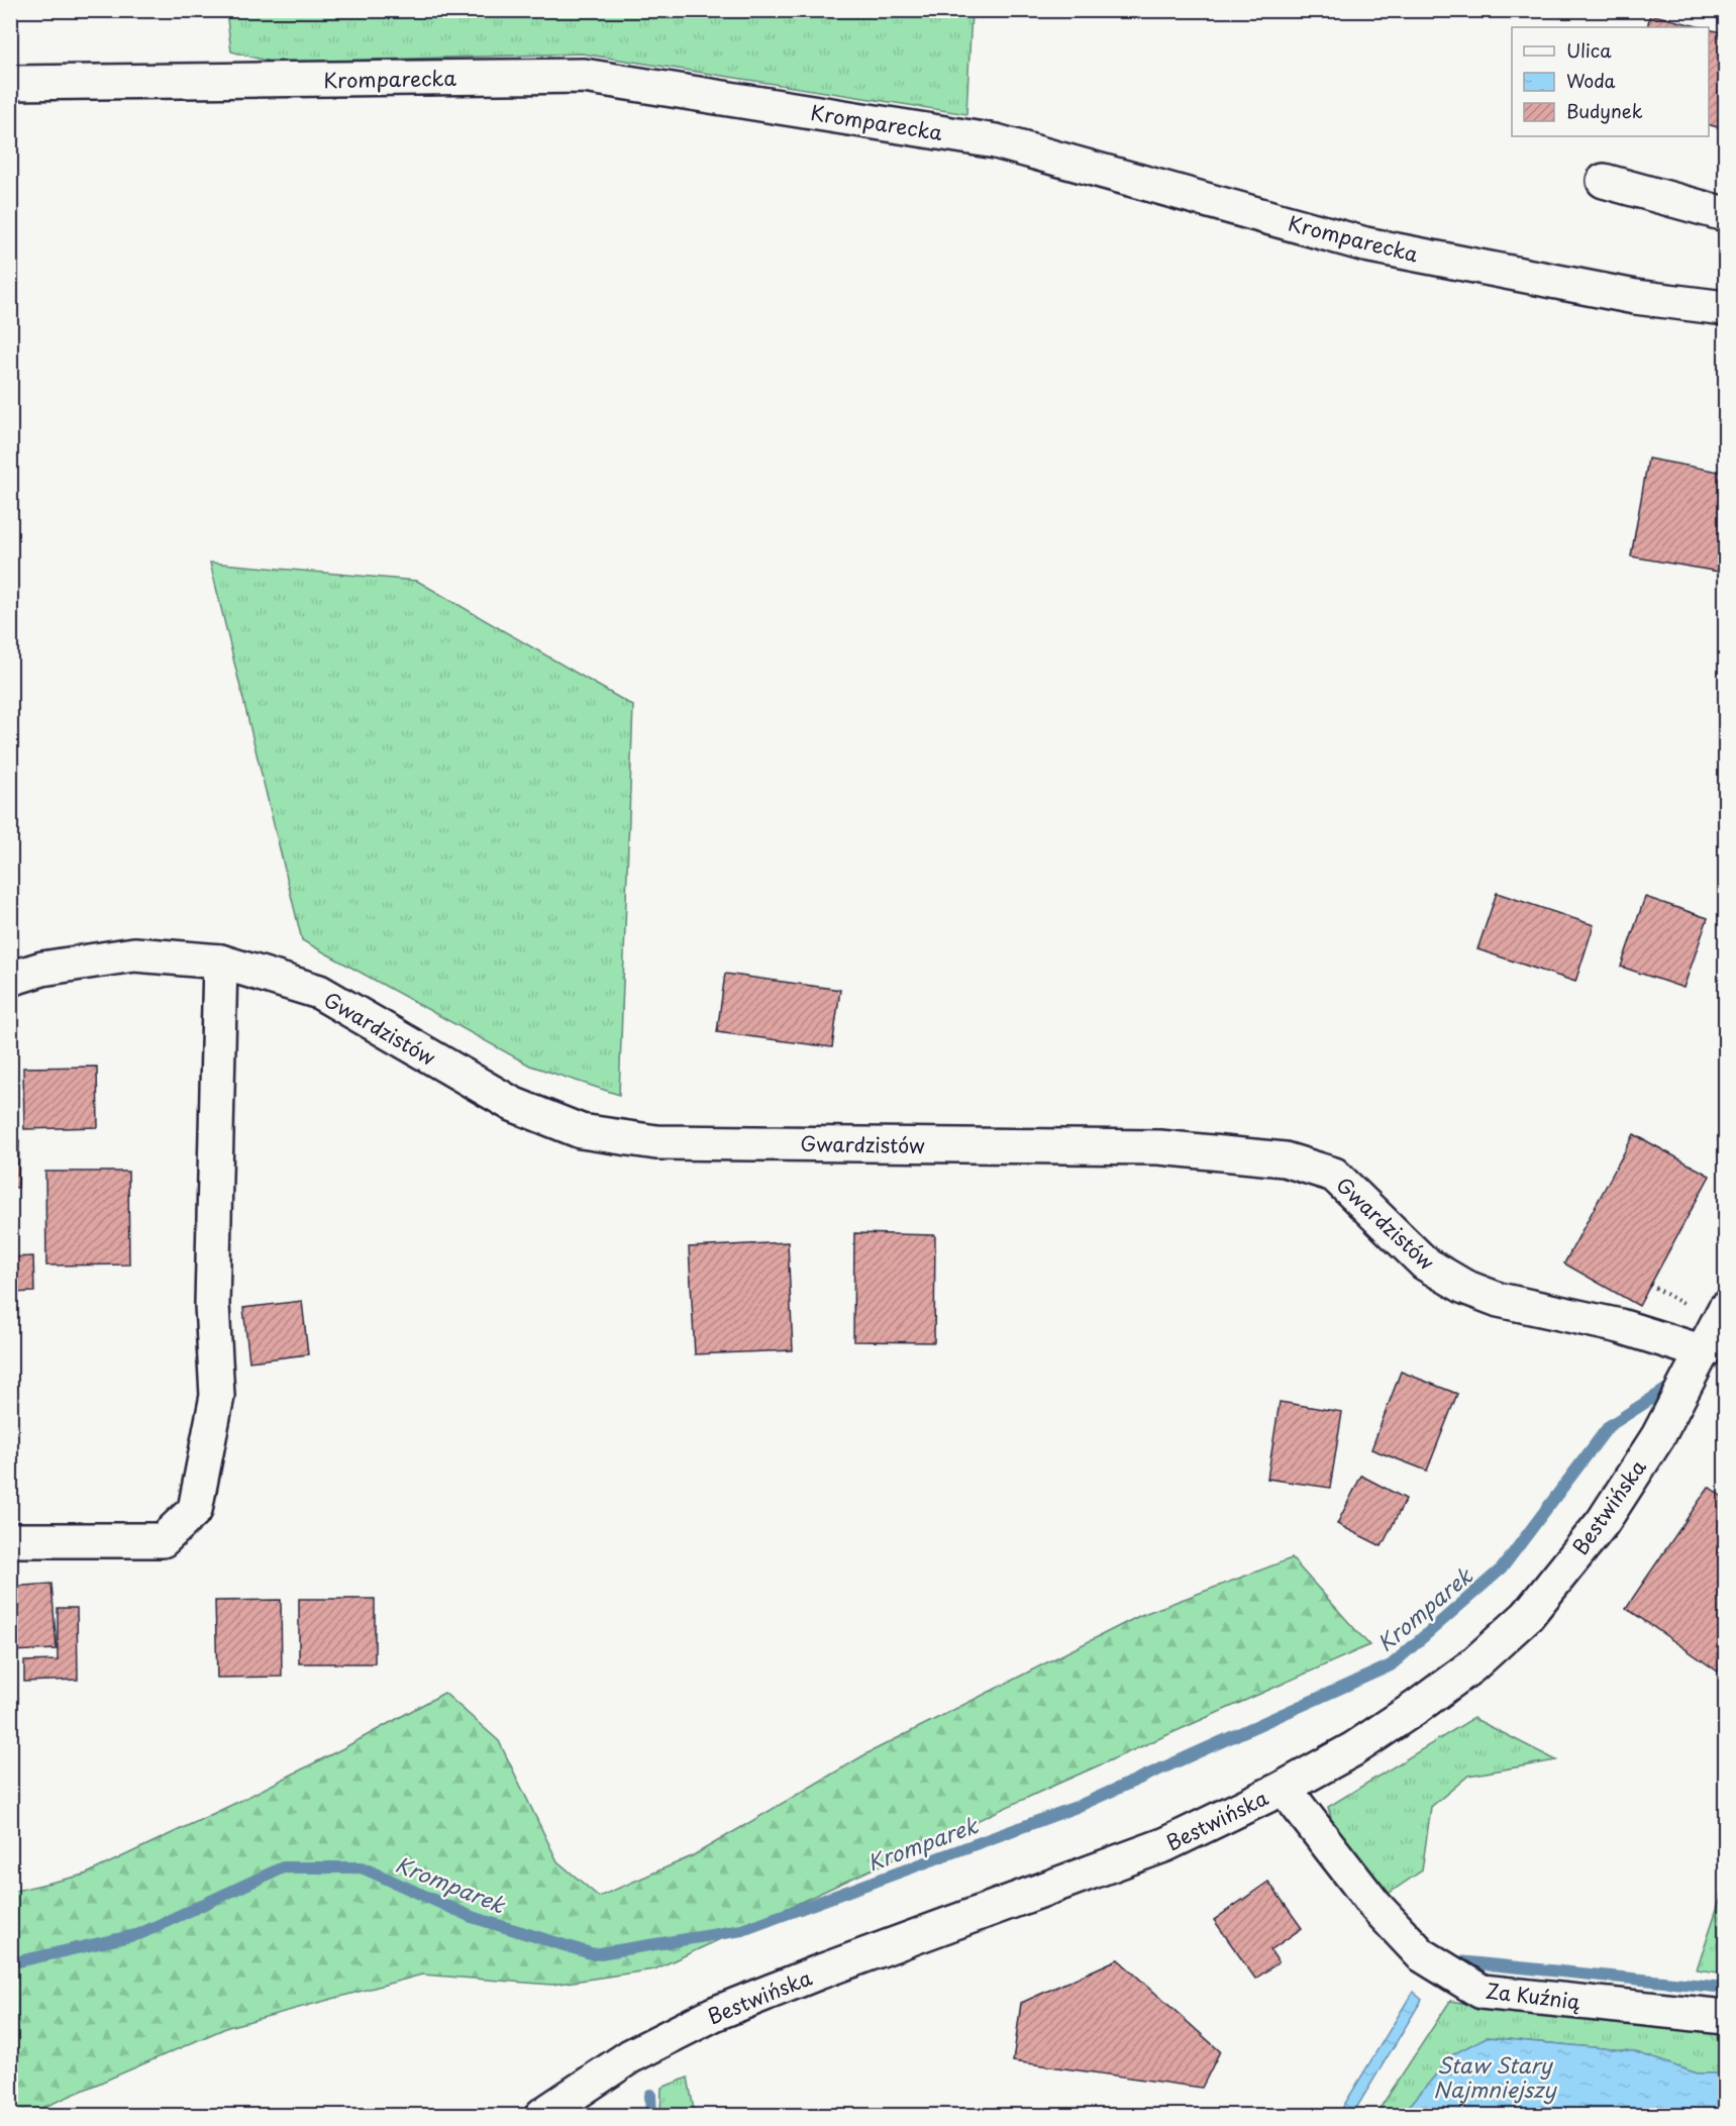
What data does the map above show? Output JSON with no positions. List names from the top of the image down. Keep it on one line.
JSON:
{"streets":{"street":["Kromparecka","Gwardzistów","Bestwińska","Za Kuźnią"]},"crossings":[["Gwardzistów","Bestwińska"],["Bestwińska","Za Kuźnią"]],"water":["Kromparek","Staw Stary Najmniejszy"],"legend":["Ulica","Woda","Budynek"]}
